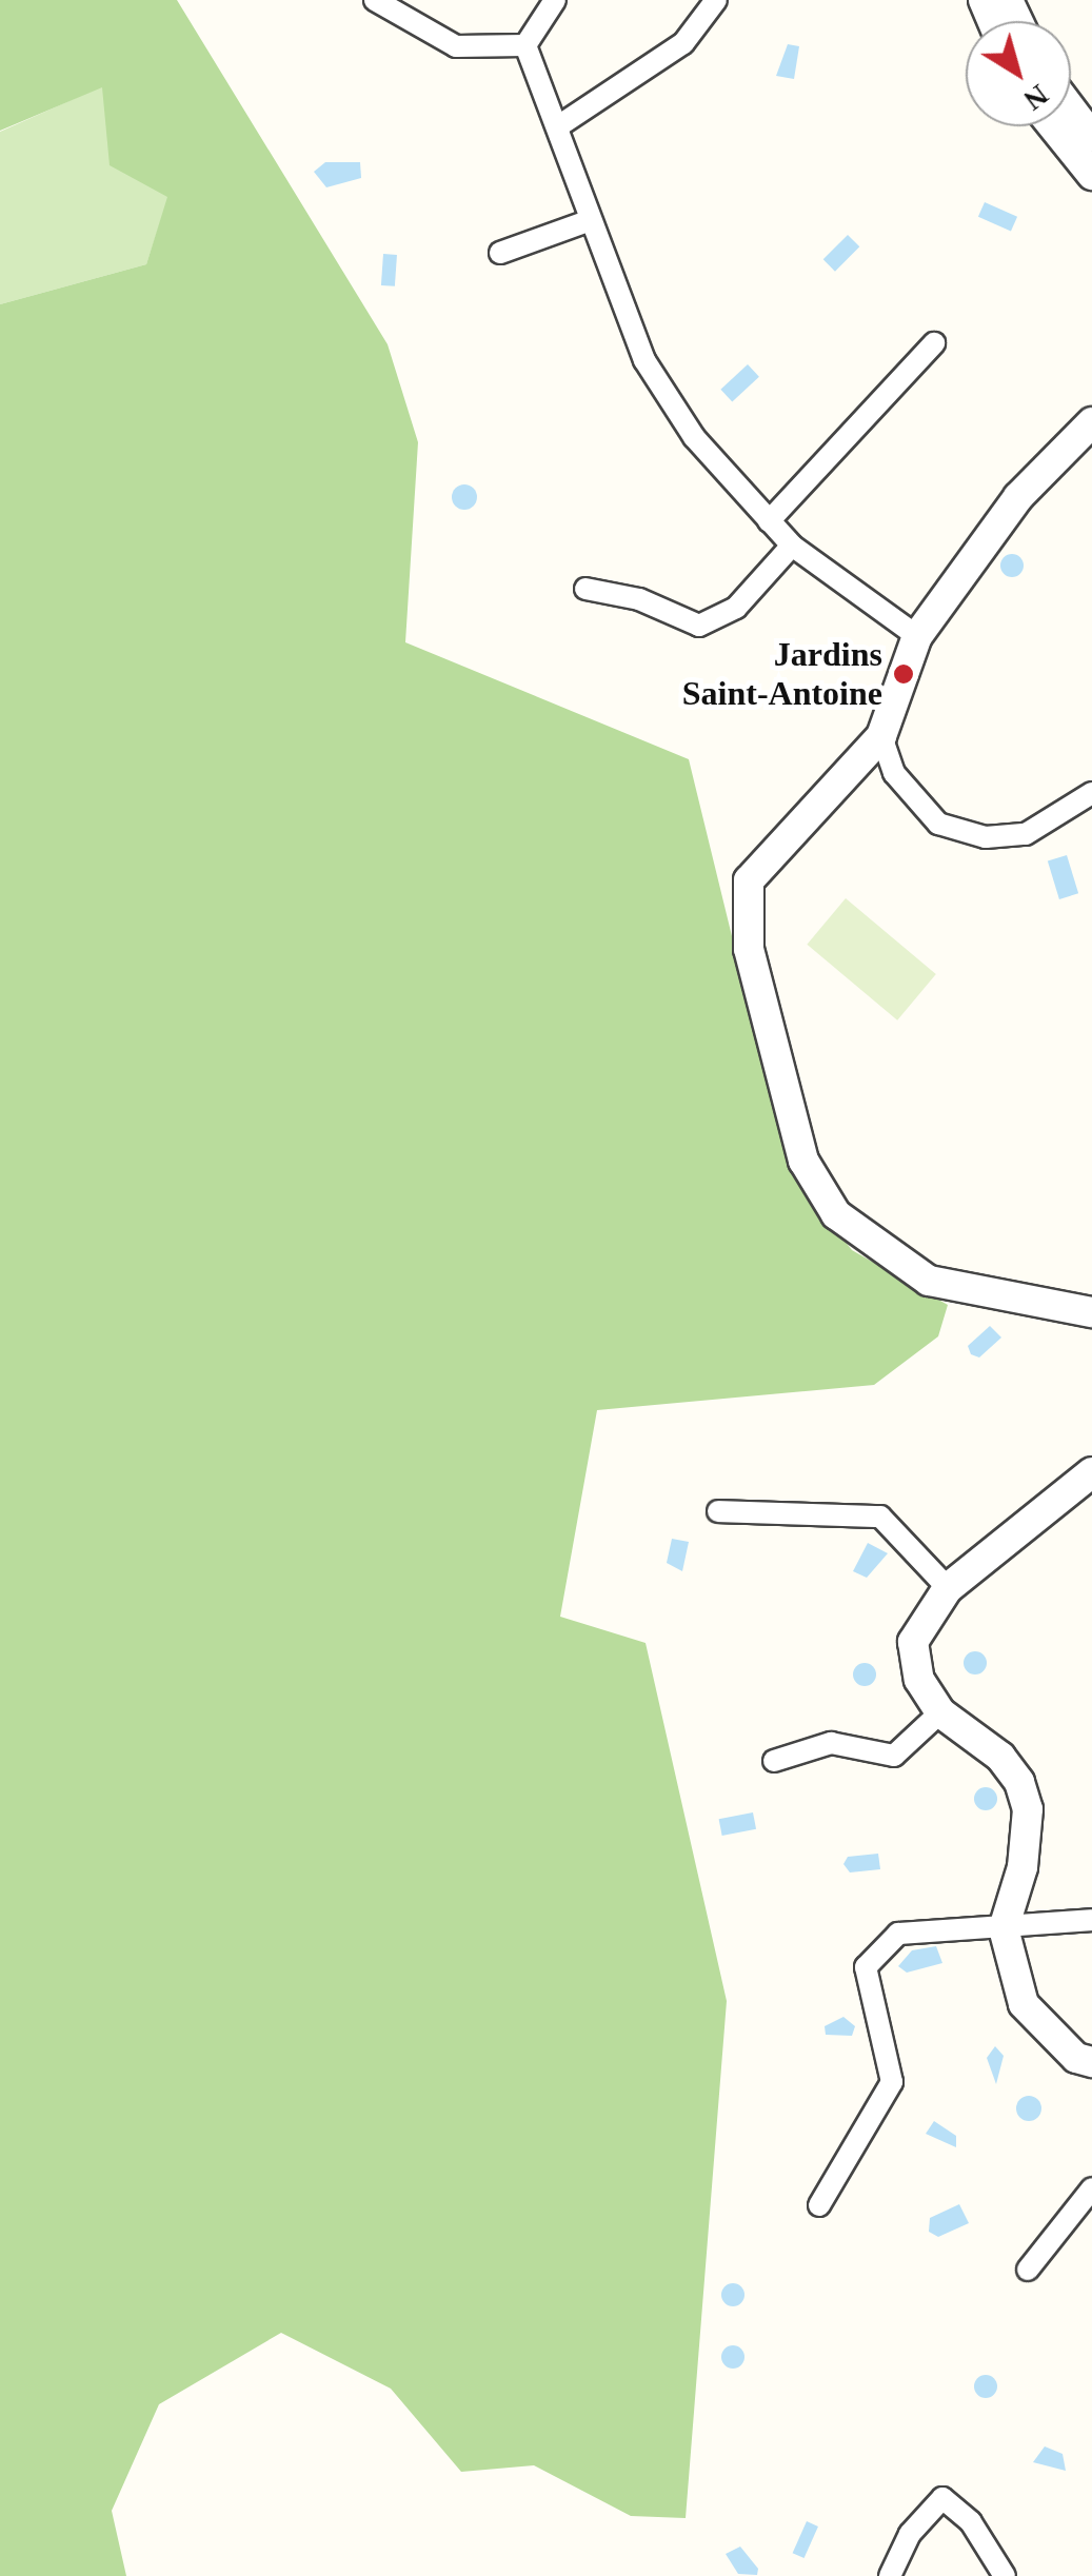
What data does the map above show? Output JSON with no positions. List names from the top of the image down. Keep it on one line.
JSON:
{"places":["Jardins Saint-Antoine"],"north":"bottom right"}
